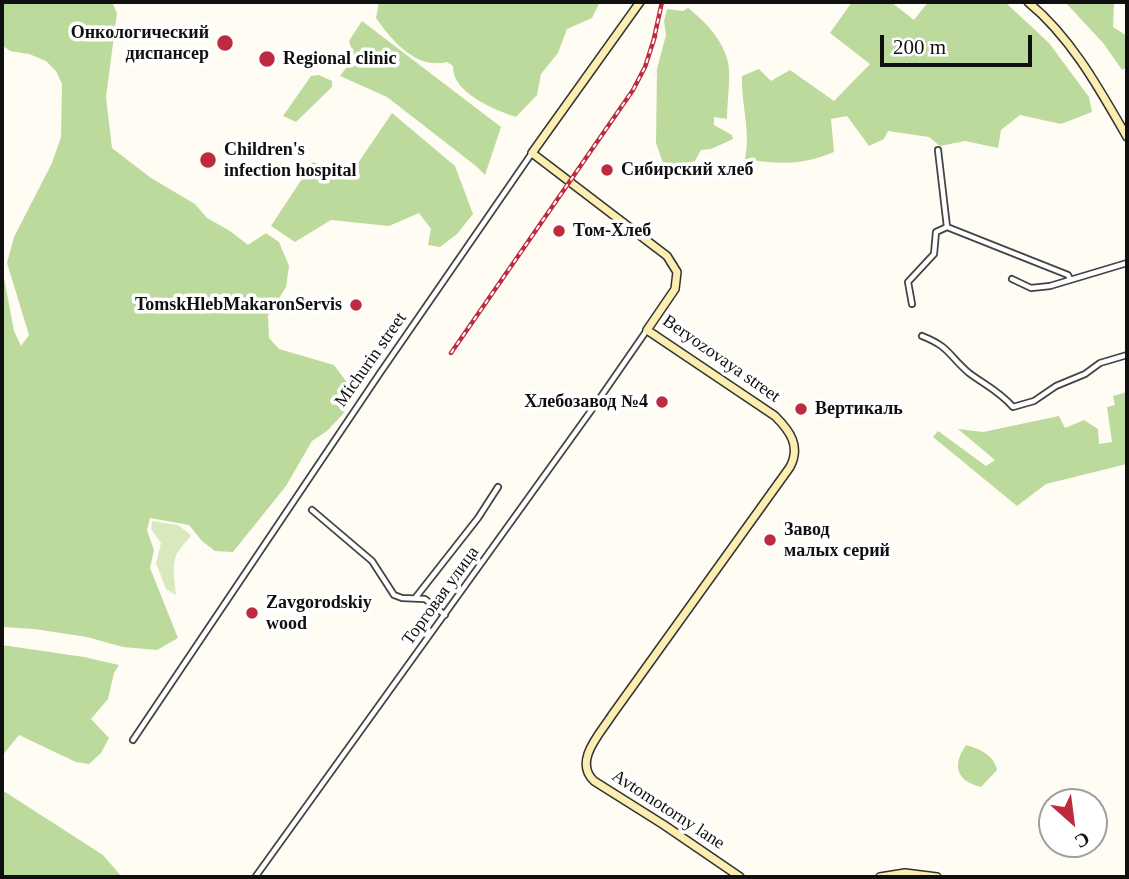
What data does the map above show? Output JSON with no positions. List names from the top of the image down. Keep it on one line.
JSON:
{"streets":{"street":["Beryozovaya street","Michurin street","Торговая улица","Avtomotorny lane"]},"crossings":[["Beryozovaya street","Michurin street"],["Beryozovaya street","Торговая улица"],["Beryozovaya street","Avtomotorny lane"]],"places":["Онкологический диспансер","Regional clinic","Children's infection hospital","Сибирский хлеб","Том-Хлеб","TomskHlebMakaronServis","Хлебозавод №4","Вертикаль","Завод малых серий","Zavgorodskiy wood"],"scale_bar":"200 m","north":"bottom right"}
